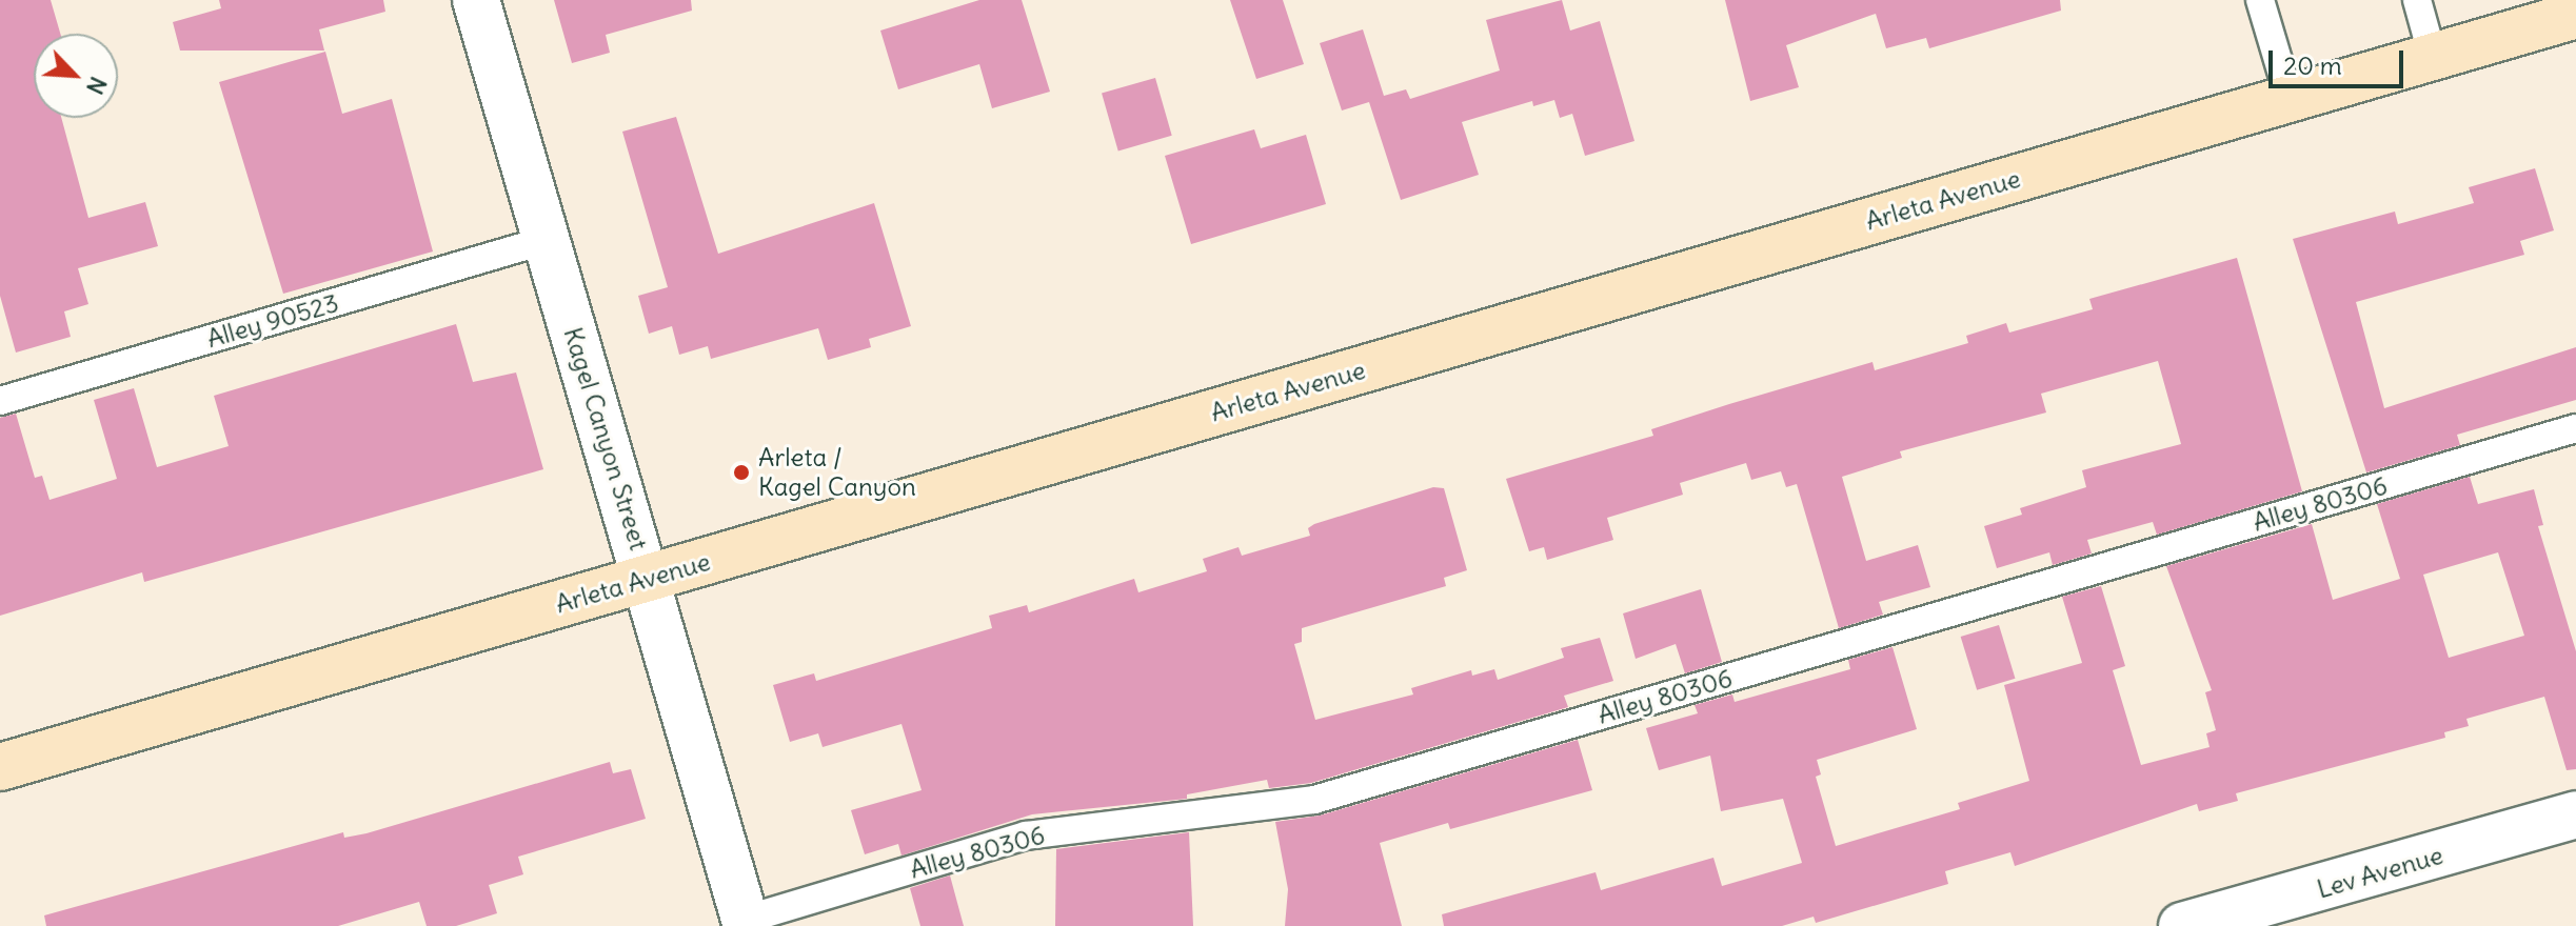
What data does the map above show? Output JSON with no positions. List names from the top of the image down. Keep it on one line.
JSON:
{"streets":{"main road":["Arleta Avenue"],"street":["Kagel Canyon Street","Lev Avenue"],"lane":["Alley 90523","Alley 80306"]},"crossings":[["Arleta Avenue","Kagel Canyon Street"],["Alley 90523","Kagel Canyon Street"],["Kagel Canyon Street","Alley 80306"]],"places":["Arleta / Kagel Canyon"],"scale_bar":"20 m","north":"bottom right"}
